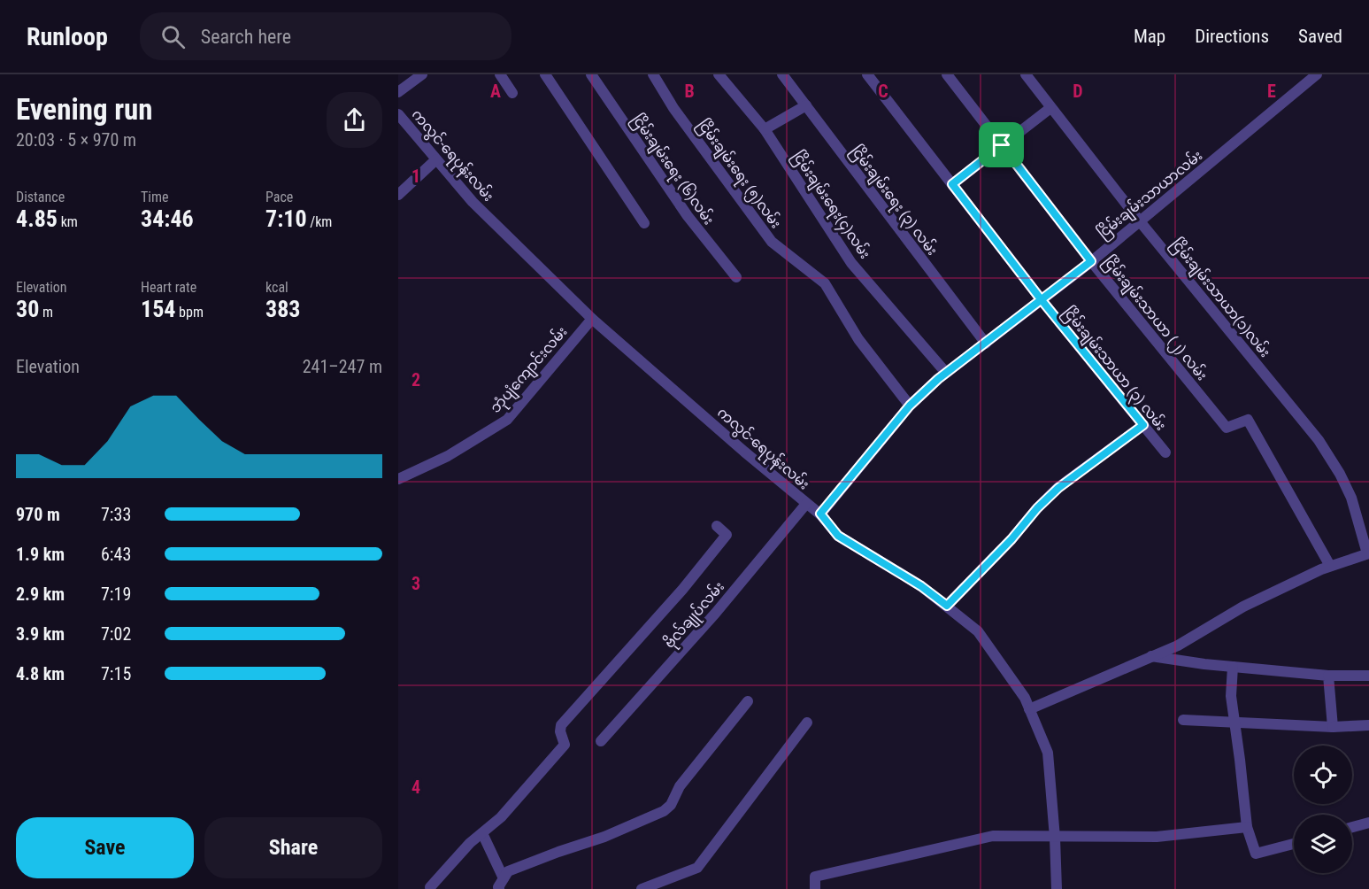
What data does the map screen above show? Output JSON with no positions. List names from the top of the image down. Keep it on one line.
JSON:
{"streets":{"street":["ကလွင်-ရေပုန်းလမ်း","ငြိမ်းချမ်းရေး (၆)လမ်း","ငြိမ်းချမ်းရေး (၅)လမ်း","ငြိမ်းချမ်းသာယာလမ်း","ငြိမ်းချမ်းရေး (၃) လမ်း","ငြိမ်းချမ်းရေး(၄)လမ်း","ငြိမ်းချမ်းသာယာ(၁)လမ်း","ငြိမ်းချမ်းသာယာ (၂) လမ်း","ငြိမ်းချမ်းသာယာ (၃) လမ်း","ဘုံပျံကျောင်းလမ်း","ဗိုလ်ချုပ်လမ်း"]},"crossings":[["ကလွင်-ရေပုန်းလမ်း","ငြိမ်းချမ်းသာယာလမ်း"],["ကလွင်-ရေပုန်းလမ်း","ဘုံပျံကျောင်းလမ်း"],["ကလွင်-ရေပုန်းလမ်း","ဗိုလ်ချုပ်လမ်း"],["ငြိမ်းချမ်းရေး (၅)လမ်း","ငြိမ်းချမ်းသာယာလမ်း"],["ငြိမ်းချမ်းသာယာလမ်း","ငြိမ်းချမ်းရေး (၃) လမ်း"],["ငြိမ်းချမ်းသာယာလမ်း","ငြိမ်းချမ်းရေး(၄)လမ်း"],["ငြိမ်းချမ်းသာယာလမ်း","ငြိမ်းချမ်းသာယာ(၁)လမ်း"],["ငြိမ်းချမ်းသာယာလမ်း","ငြိမ်းချမ်းသာယာ (၂) လမ်း"],["ငြိမ်းချမ်းသာယာလမ်း","ငြိမ်းချမ်းသာယာ (၃) လမ်း"]],"page":{"header":"Runloop","search":"Search here","nav":["Map","Directions","Saved"],"heading":["Evening run","20:03 · 5 × 970 m"],"stats":[["Distance","4.85 km"],["Time","34:46"],["Pace","7:10 /km"],["Elevation","30 m"],["Heart rate","154 bpm"],["kcal","383"]],"chart":["Elevation","241–247 m"],"list":[{"name":"970 m","note":"7:33"},{"name":"1.9 km","note":"6:43"},{"name":"2.9 km","note":"7:19"},{"name":"3.9 km","note":"7:02"},{"name":"4.8 km","note":"7:15"}],"buttons":["Save","Share"]},"grid":{"columns":["A","B","C","D","E"],"rows":["1","2","3","4"]}}
